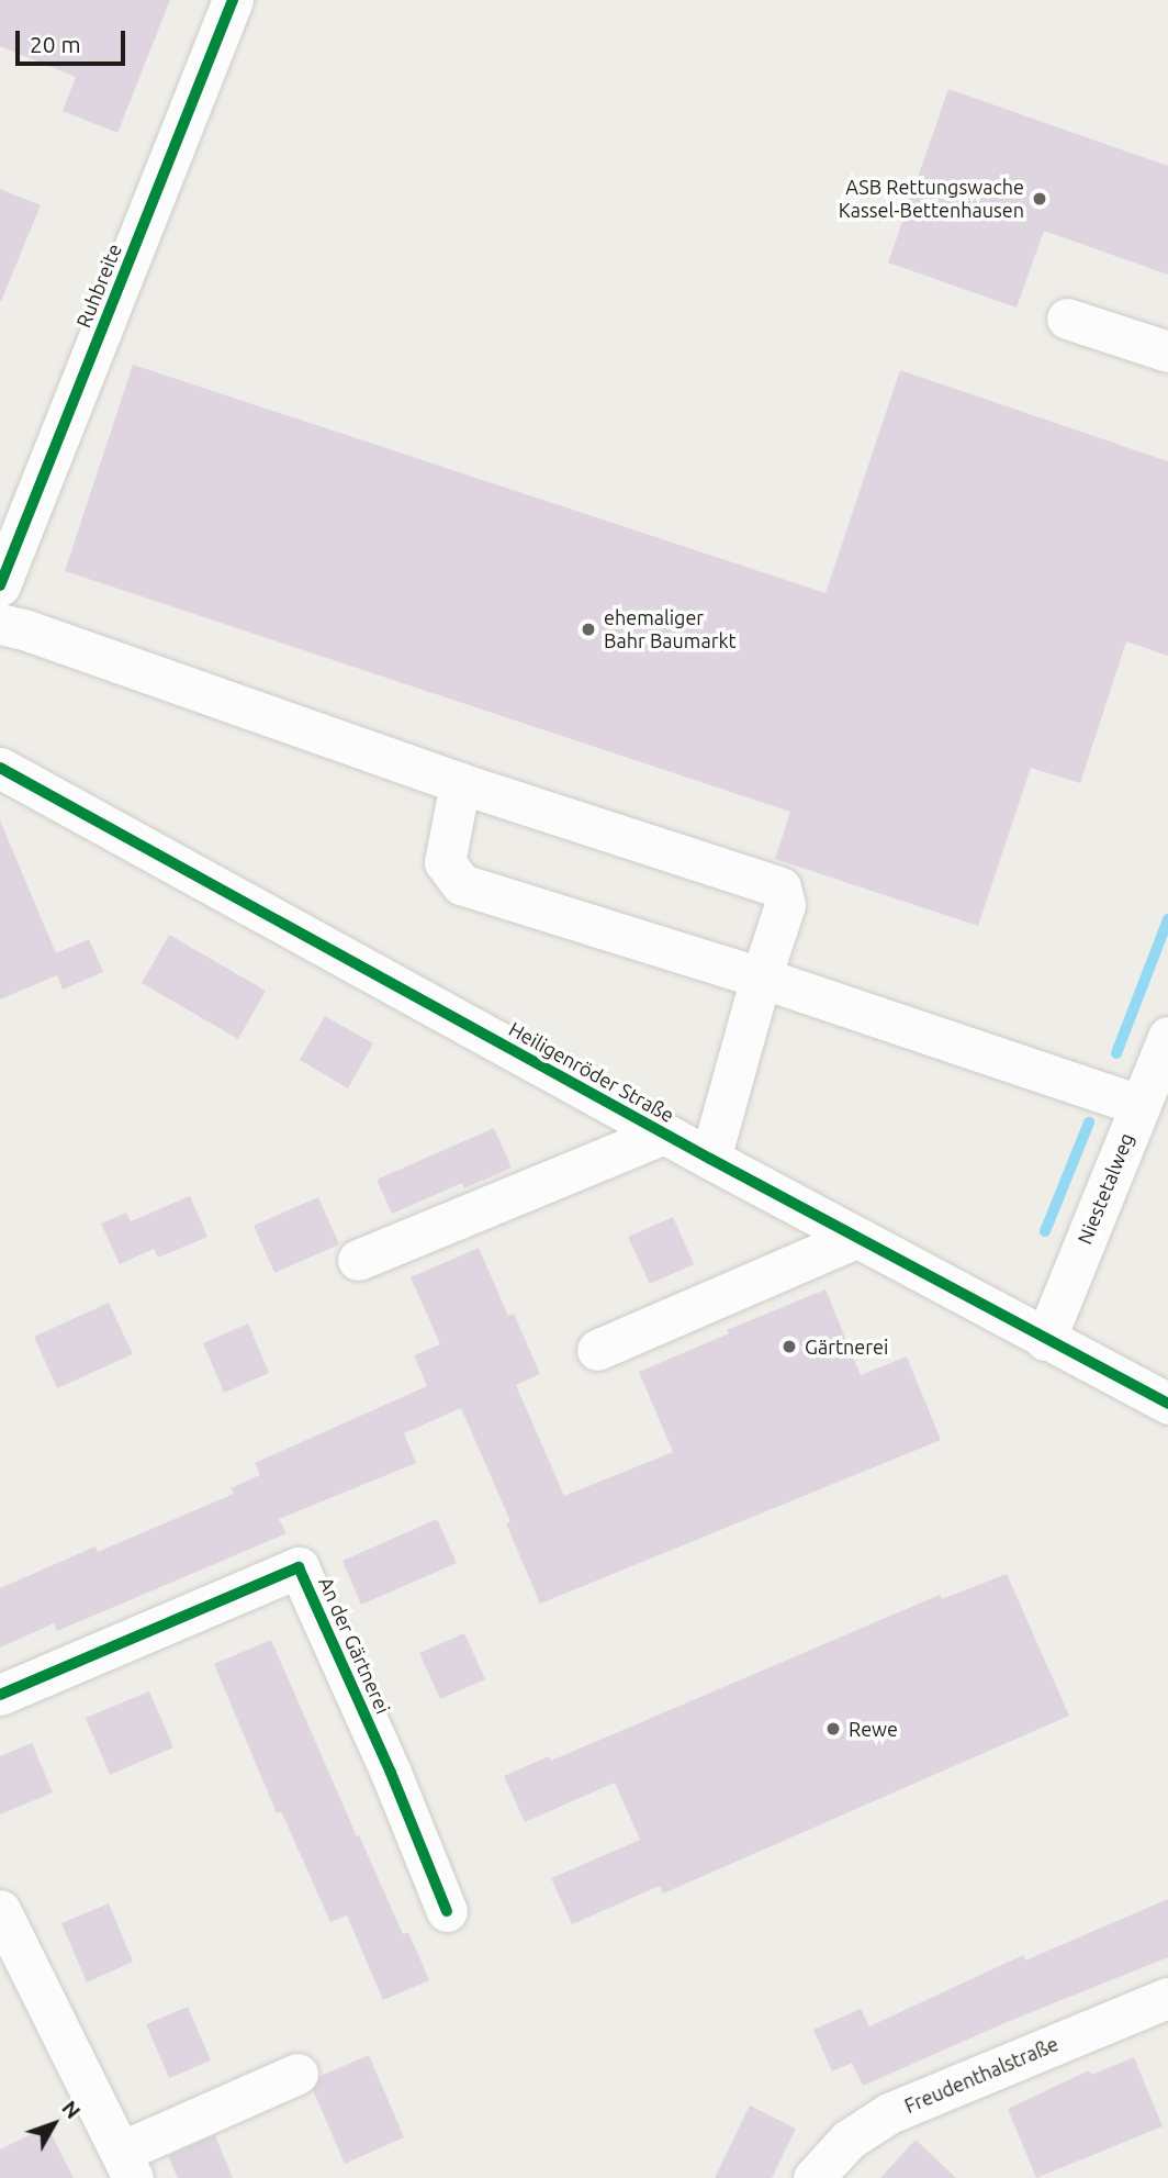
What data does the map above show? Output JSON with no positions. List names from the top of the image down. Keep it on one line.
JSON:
{"streets":{"street":["Ruhbreite","Heiligenröder Straße","Niestetalweg","An der Gärtnerei","Freudenthalstraße"]},"crossings":[["Heiligenröder Straße","Niestetalweg"]],"places":["ASB Rettungswache Kassel-Bettenhausen","ehemaliger Bahr Baumarkt","Gärtnerei","Rewe"],"scale_bar":"20 m","north":"top right"}
